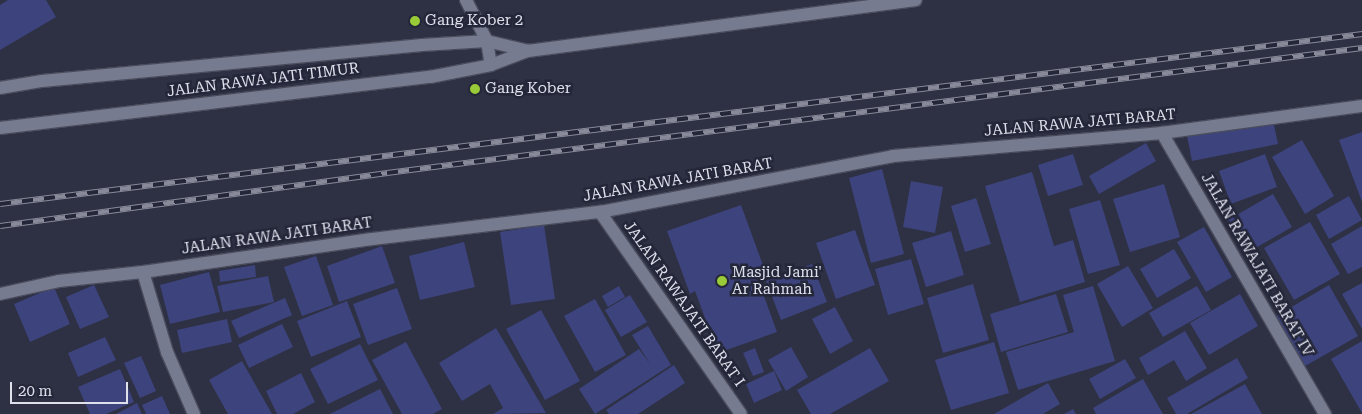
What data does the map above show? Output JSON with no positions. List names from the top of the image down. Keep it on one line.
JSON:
{"streets":{"street":["JALAN RAWA JATI TIMUR","JALAN RAWA JATI BARAT","JALAN RAWAJATI BARAT IV","JALAN RAWAJATI BARAT I"]},"crossings":[["JALAN RAWA JATI BARAT","JALAN RAWAJATI BARAT IV"],["JALAN RAWA JATI BARAT","JALAN RAWAJATI BARAT I"]],"places":["Gang Kober 2","Gang Kober","Masjid Jami' Ar Rahmah"],"scale_bar":"20 m"}
